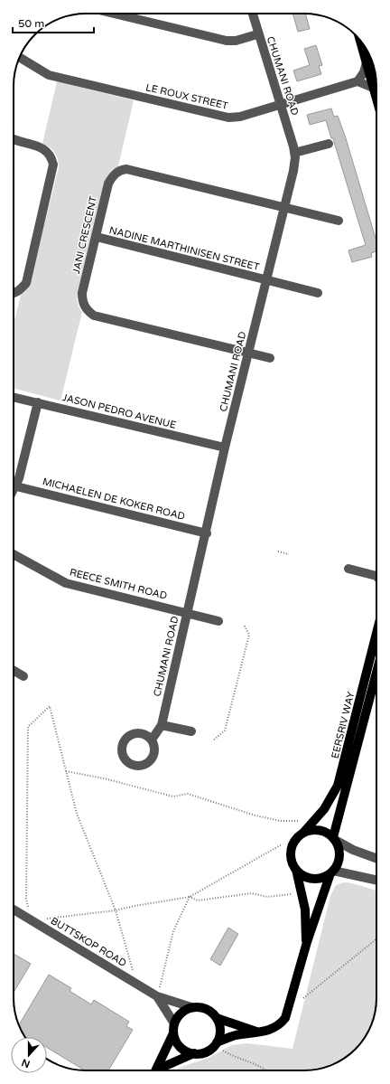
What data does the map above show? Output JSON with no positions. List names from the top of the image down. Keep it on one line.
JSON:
{"streets":{"main road":["EERSRIV WAY"],"street":["CHUMANI ROAD","LE ROUX STREET","JANI CRESCENT","NADINE MARTHINISEN STREET","JASON PEDRO AVENUE","MICHAELEN DE KOKER ROAD","REECE SMITH ROAD","BUTTSKOP ROAD"]},"crossings":[["CHUMANI ROAD","LE ROUX STREET"],["CHUMANI ROAD","JANI CRESCENT"],["CHUMANI ROAD","NADINE MARTHINISEN STREET"],["CHUMANI ROAD","JASON PEDRO AVENUE"],["CHUMANI ROAD","MICHAELEN DE KOKER ROAD"],["CHUMANI ROAD","REECE SMITH ROAD"],["JANI CRESCENT","NADINE MARTHINISEN STREET"]],"scale_bar":"50 m","north":"bottom"}
